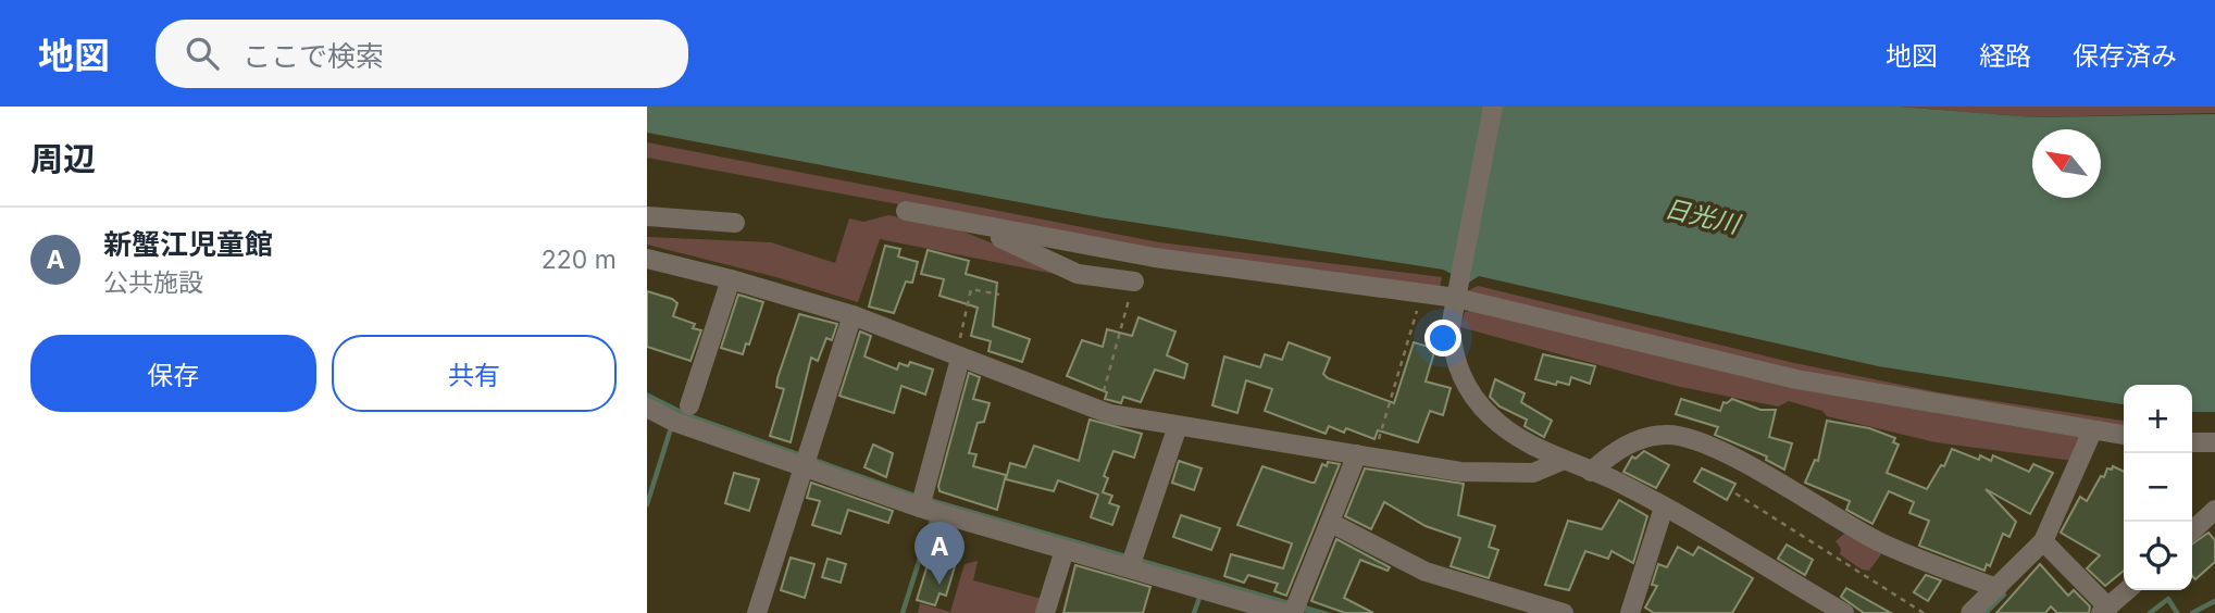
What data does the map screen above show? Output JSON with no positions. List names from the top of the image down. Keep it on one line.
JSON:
{"water":["日光川"],"north":"top left","page":{"header":"地図","search":"ここで検索","nav":["地図","経路","保存済み"],"heading":"周辺","list":[{"mark":"A","name":"新蟹江児童館","note":"公共施設","value":"220 m"}],"buttons":["保存","共有"],"map_buttons":["+","−"],"pins":"A"}}
